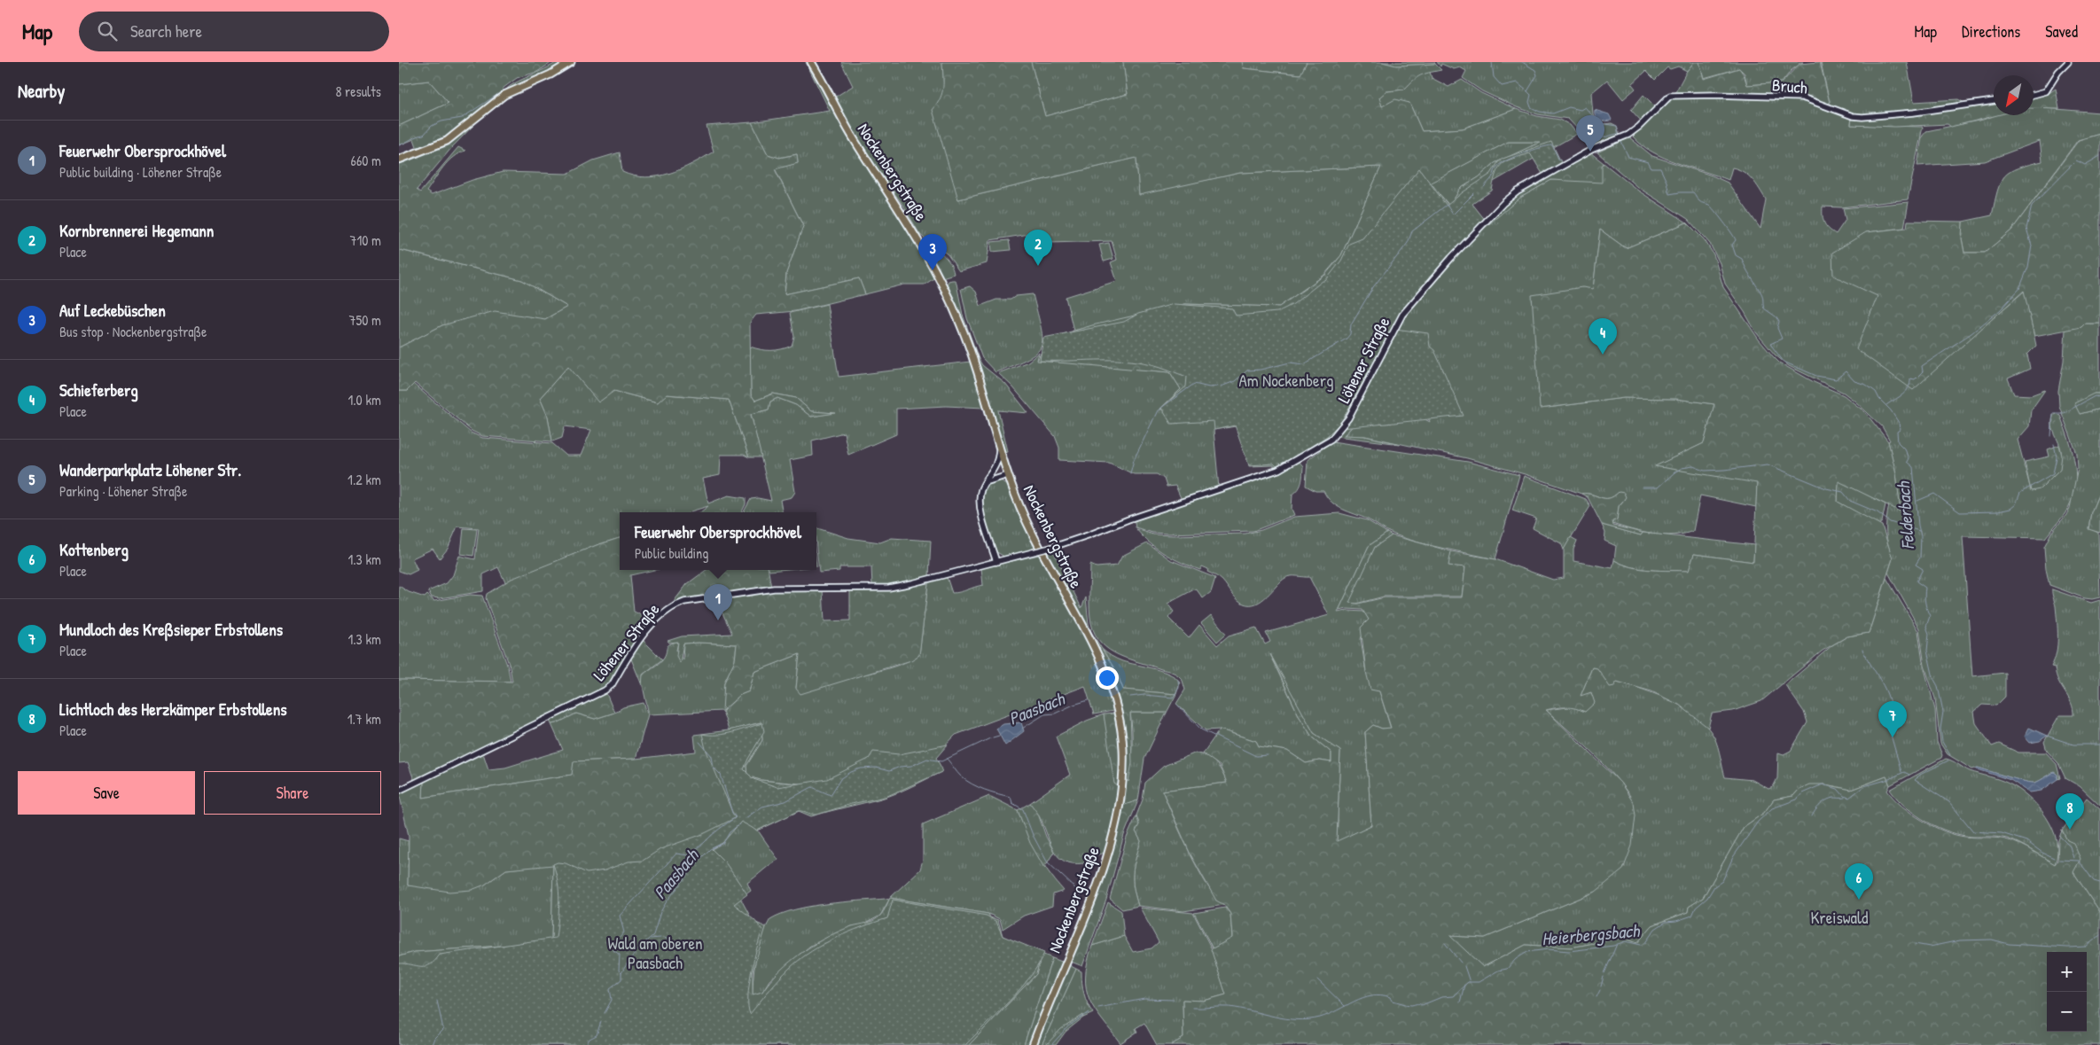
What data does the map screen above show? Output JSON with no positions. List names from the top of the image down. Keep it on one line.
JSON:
{"streets":{"main road":["Nockenbergstraße"],"street":["Bruch","Löhener Straße"]},"crossings":[["Bruch","Löhener Straße"]],"water":["Felderbach","Paasbach","Heierbergsbach"],"parks":["Am Nockenberg","Kreiswald","Wald am oberen Paasbach"],"north":"bottom left","page":{"header":"Map","search":"Search here","nav":["Map","Directions","Saved"],"heading":["Nearby","8 results"],"pins":["5","2","3","4","1","7","8","6"],"list":[{"mark":"1","name":"Feuerwehr Obersprockhövel","note":"Public building · Löhener Straße","value":"660 m"},{"mark":"2","name":"Kornbrennerei Hegemann","note":"Place","value":"710 m"},{"mark":"3","name":"Auf Leckebüschen","note":"Bus stop · Nockenbergstraße","value":"750 m"},{"mark":"4","name":"Schieferberg","note":"Place","value":"1.0 km"},{"mark":"5","name":"Wanderparkplatz Löhener Str.","note":"Parking · Löhener Straße","value":"1.2 km"},{"mark":"6","name":"Kottenberg","note":"Place","value":"1.3 km"},{"mark":"7","name":"Mundloch des Kreßsieper Erbstollens","note":"Place","value":"1.3 km"},{"mark":"8","name":"Lichtloch des Herzkämper Erbstollens","note":"Place","value":"1.7 km"}],"popup":["Feuerwehr Obersprockhövel","Public building"],"buttons":["Save","Share"],"map_buttons":["+","−"]}}
